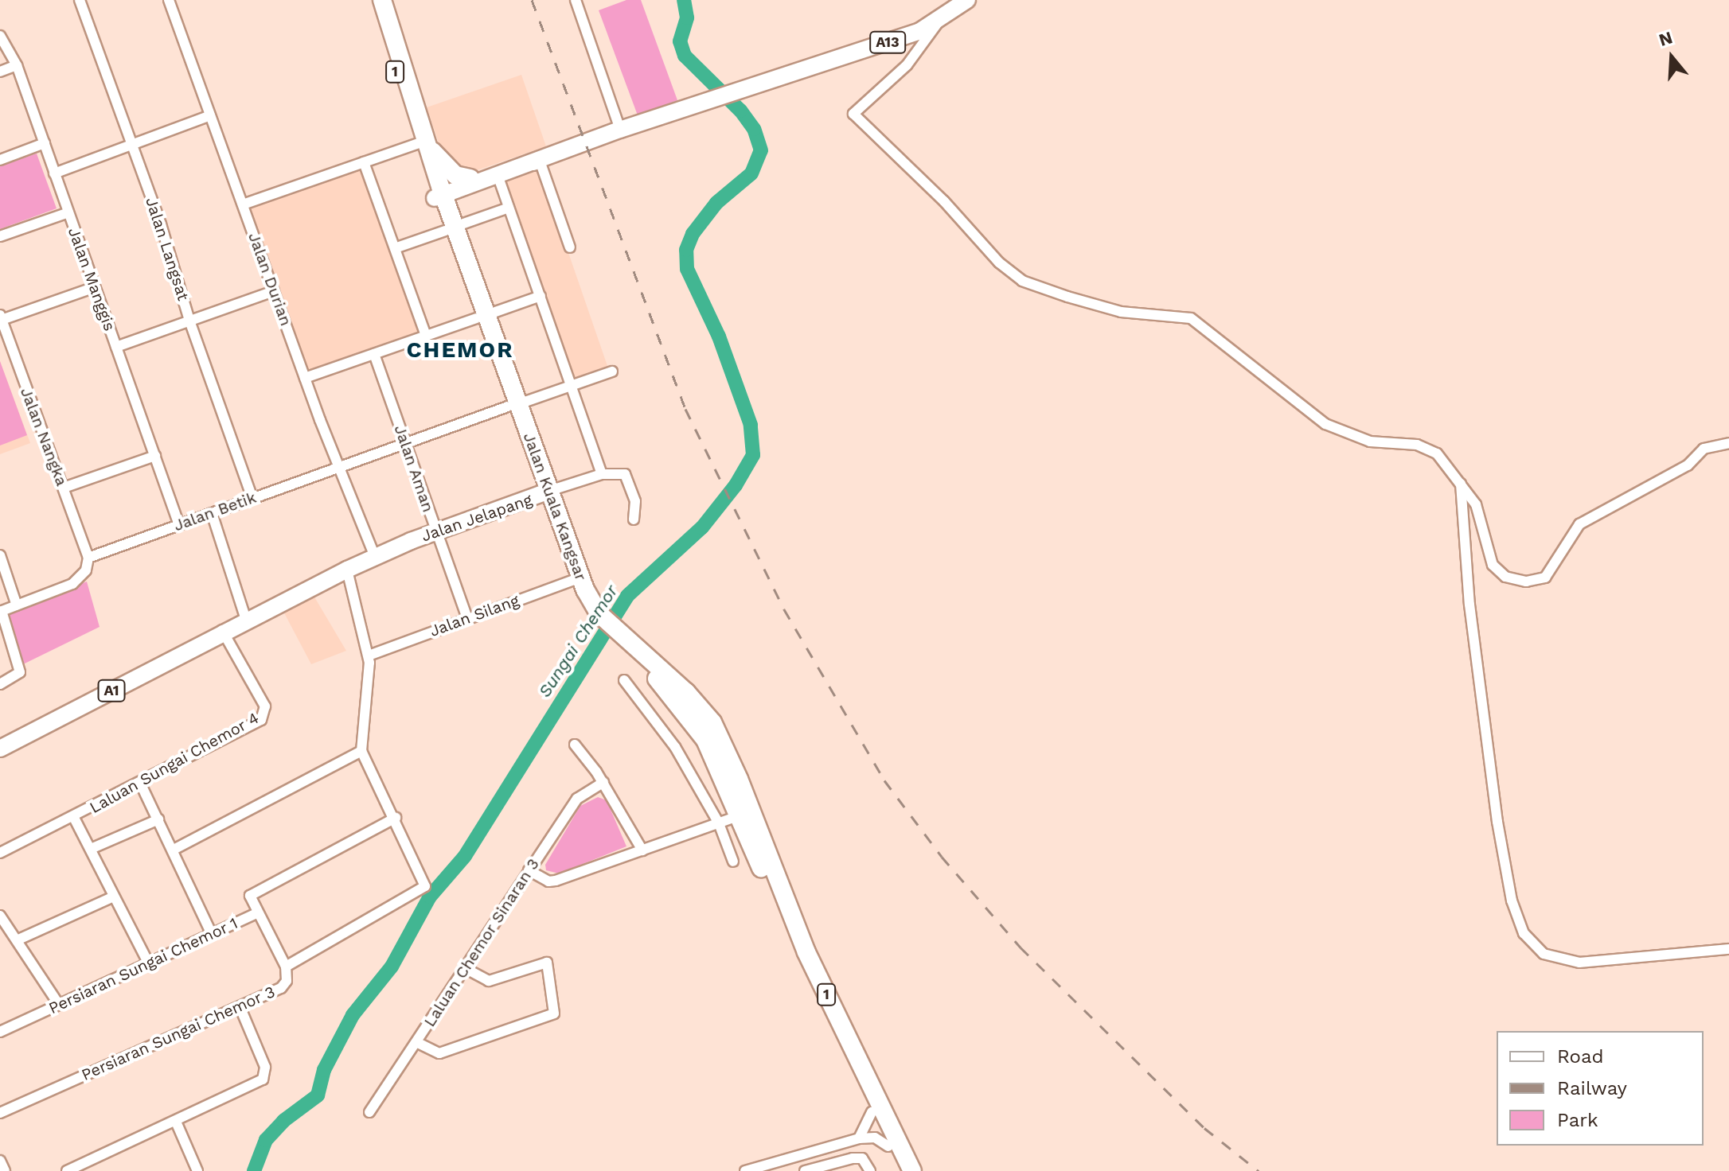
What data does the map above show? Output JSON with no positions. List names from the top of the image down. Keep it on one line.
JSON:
{"streets":{"highway":["1","Jalan Kuala Kangsar"],"main road":["A13","Jalan Jelapang","A1"],"street":["Jalan Langsat","Jalan Manggis","Jalan Durian","Jalan Nangka","Jalan Aman","Jalan Betik","Jalan Silang","Laluan Sungai Chemor 4","Laluan Chemor Sinaran 3","Persiaran Sungai Chemor 1","Persiaran Sungai Chemor 3"]},"crossings":[["Jalan Langsat","Jalan Betik"],["Jalan Manggis","Jalan Betik"],["Jalan Durian","Jalan Betik"],["Jalan Durian","Jalan Jelapang"],["Jalan Nangka","Jalan Betik"],["Jalan Aman","Jalan Betik"],["Jalan Aman","Jalan Jelapang"],["Jalan Aman","Jalan Silang"],["Jalan Kuala Kangsar","Jalan Betik"],["Jalan Kuala Kangsar","Jalan Jelapang"],["Jalan Kuala Kangsar","Jalan Silang"],["Jalan Jelapang","Laluan Sungai Chemor 4"],["Persiaran Sungai Chemor 1","Persiaran Sungai Chemor 3"]],"districts":["CHEMOR"],"water":["Sungai Chemor"],"legend":["Road","Railway","Park"],"north":"top"}
